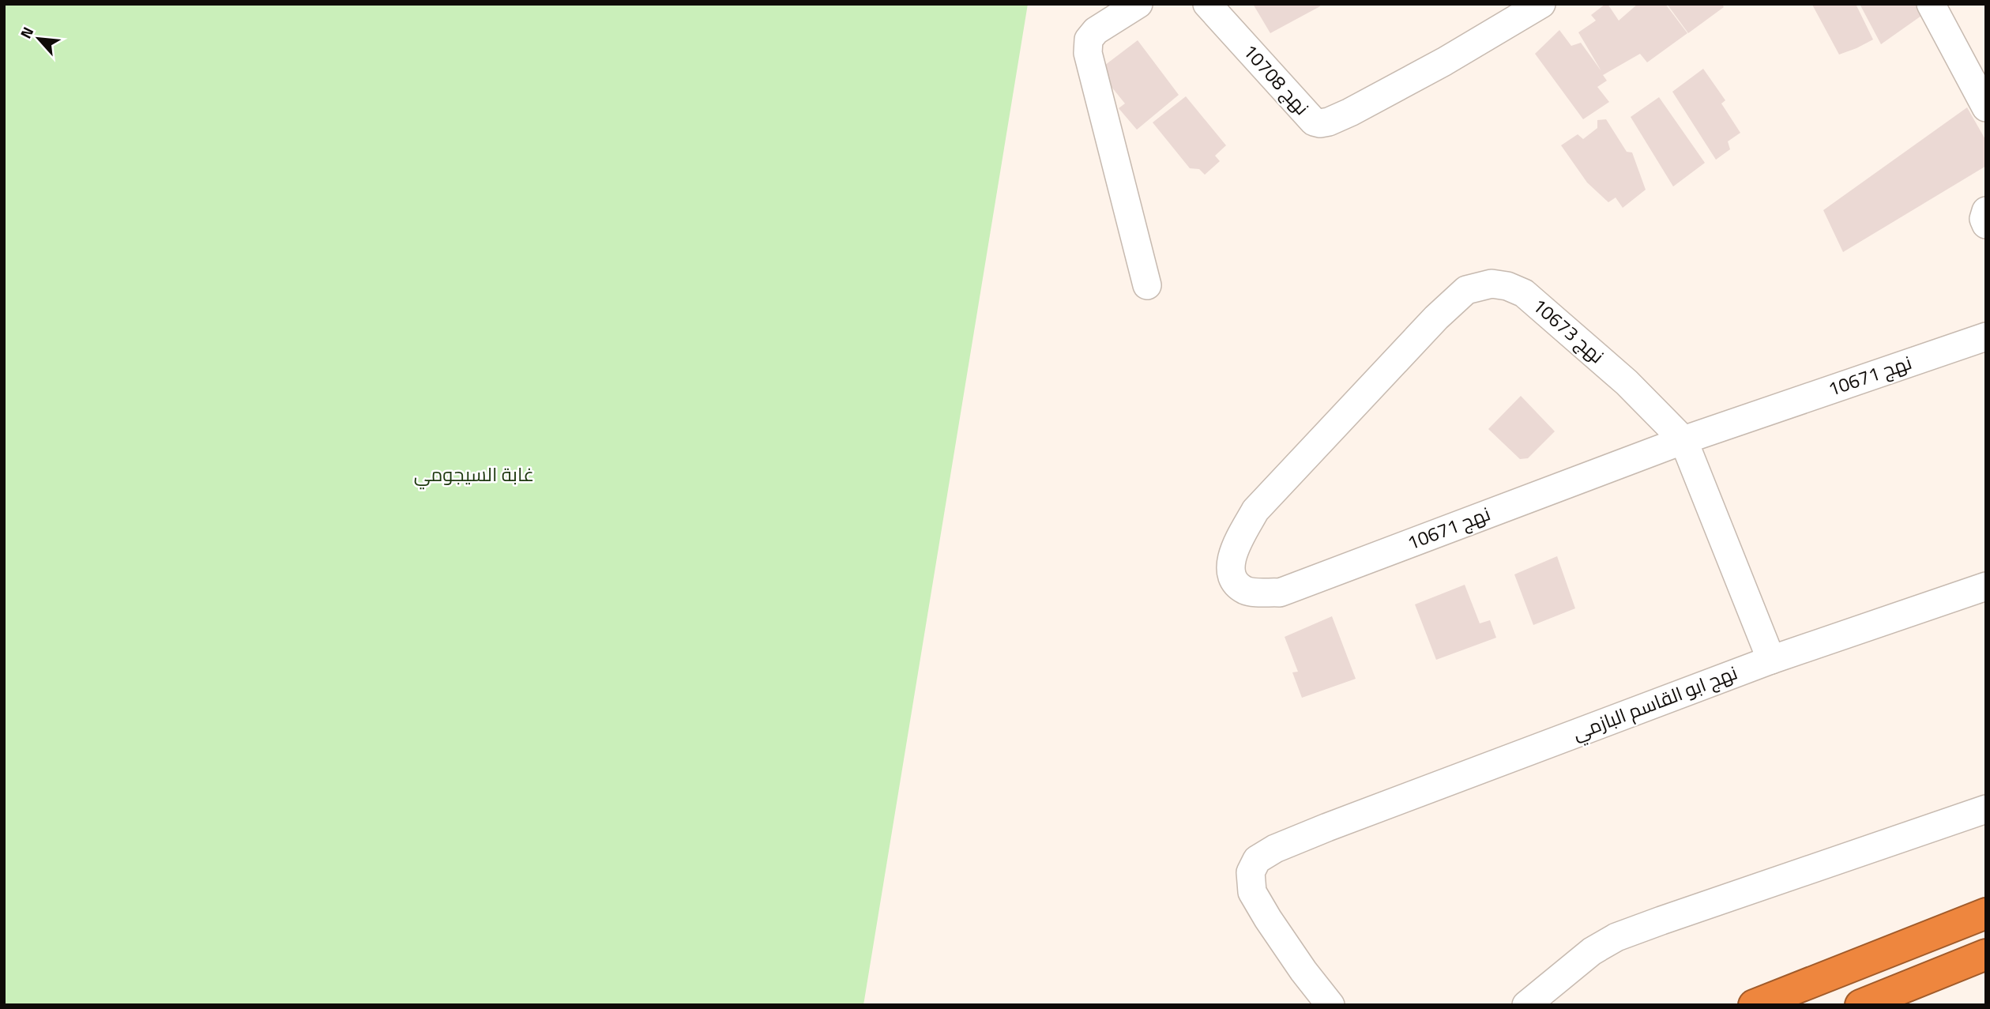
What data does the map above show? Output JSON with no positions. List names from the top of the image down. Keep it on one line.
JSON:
{"streets":{"street":["نهج 10708","نهج 10673","نهج 10671","نهج ابو القاسم البازمي"]},"crossings":[["نهج 10673","نهج 10671"]],"parks":["غابة السيجومي"],"north":"top left"}
